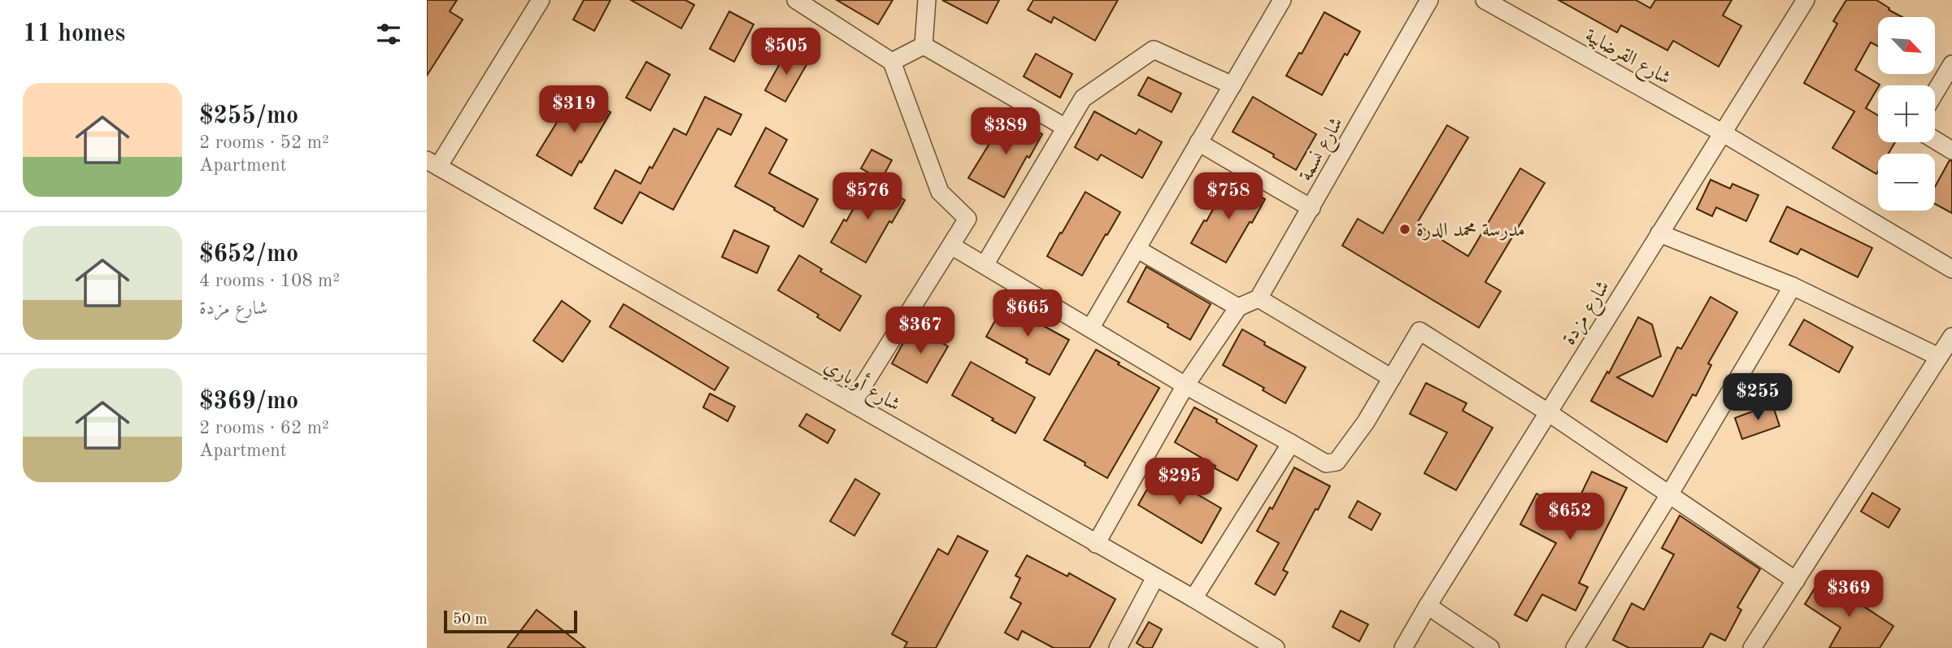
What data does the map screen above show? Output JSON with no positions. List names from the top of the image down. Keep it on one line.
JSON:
{"streets":{"street":["شارع القرضابية","شارع نسمة","شارع مزدة","شارع أوباري"]},"crossings":[["شارع القرضابية","شارع مزدة"]],"places":["مدرسة محمد الدرة"],"scale_bar":"50 m","north":"bottom right","page":{"heading":"11 homes","map_buttons":["+","−"],"price":["$505","$319","$389","$576","$758","$665","$367","$255","$295","$652","$369"],"list":[{"name":"$255/mo","note":"2 rooms · 52 m² · Apartment"},{"name":"$652/mo","note":"4 rooms · 108 m² · شارع مزدة"},{"name":"$369/mo","note":"2 rooms · 62 m² · Apartment"}],"scale":"50 m"}}
